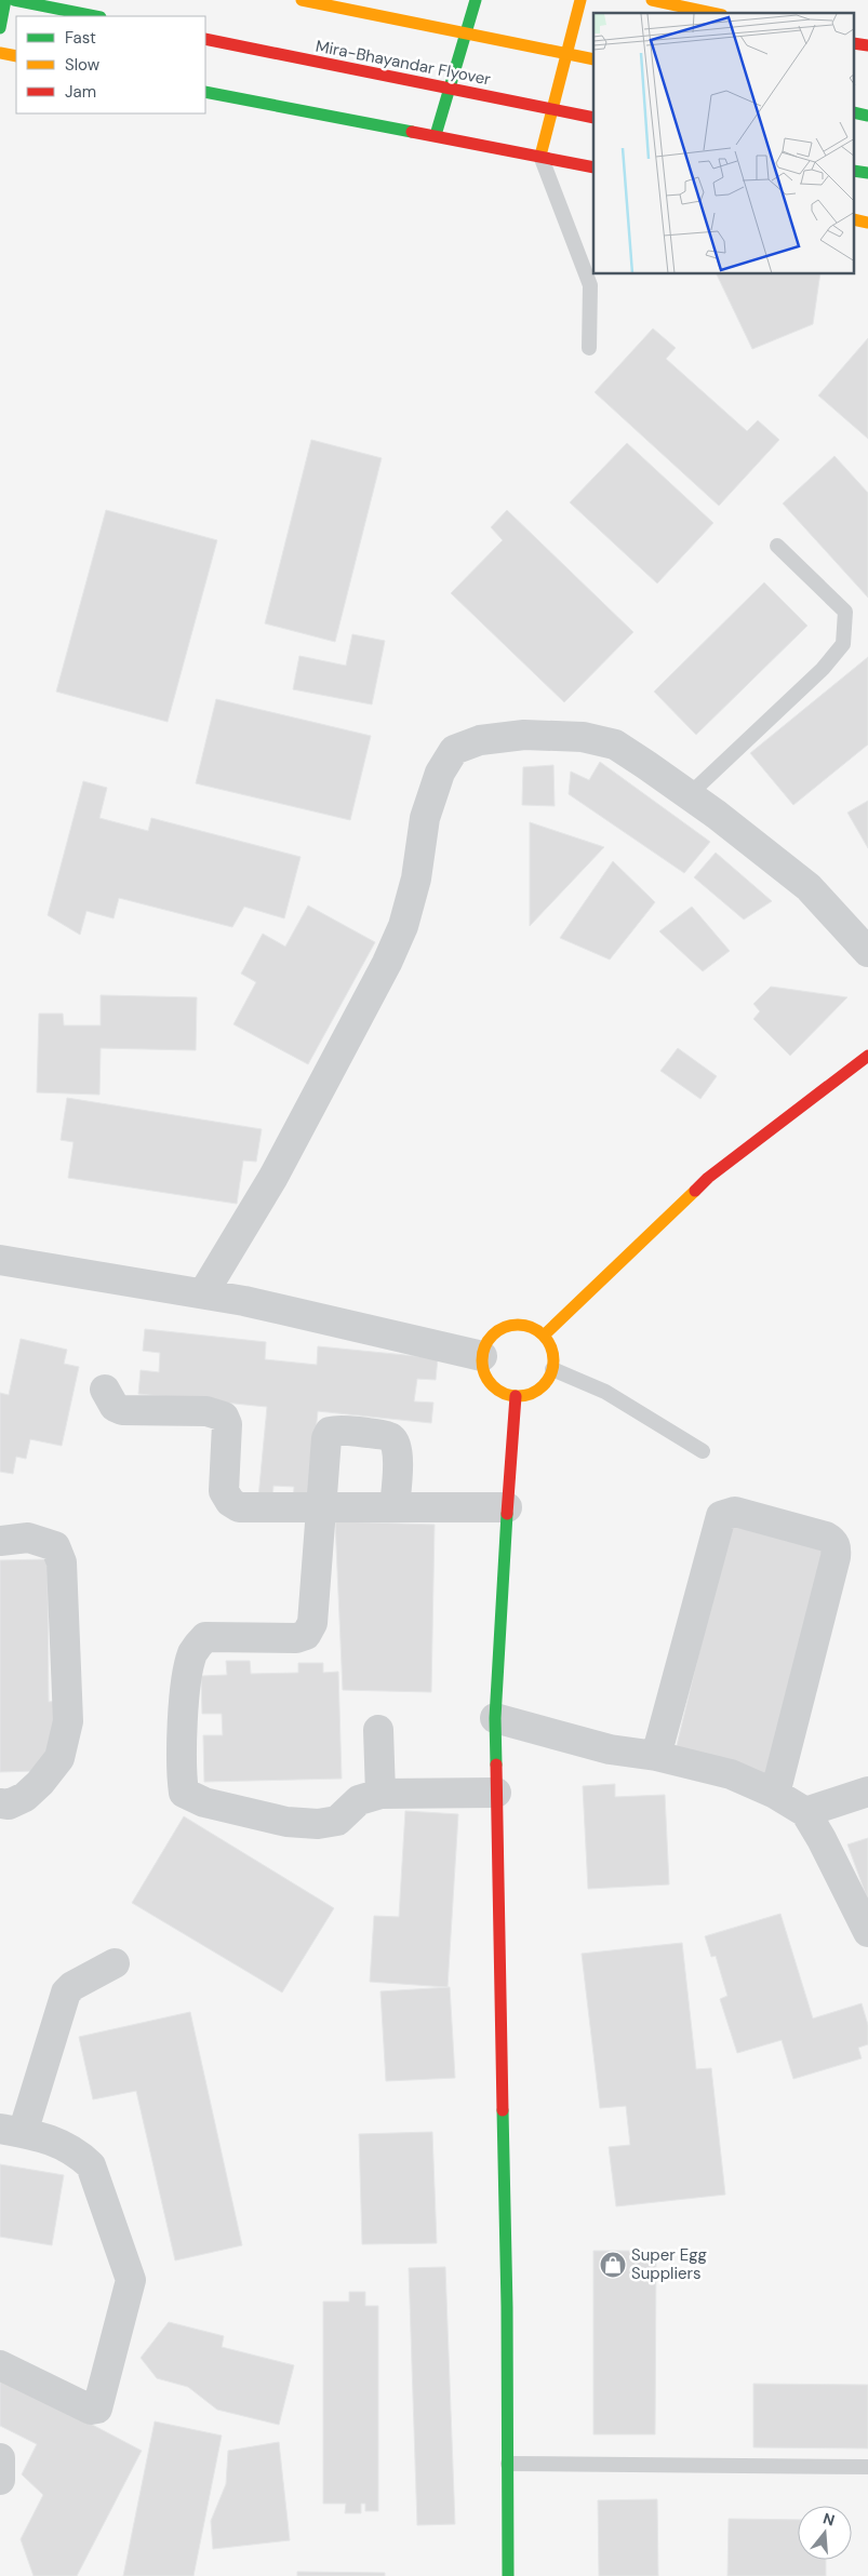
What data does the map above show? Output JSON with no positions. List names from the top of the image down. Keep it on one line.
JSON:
{"streets":{"main road":["Mira-Bhayandar Flyover"]},"places":{"shop":["Super Egg Suppliers"]},"legend":["Fast","Slow","Jam"],"north":"top"}
